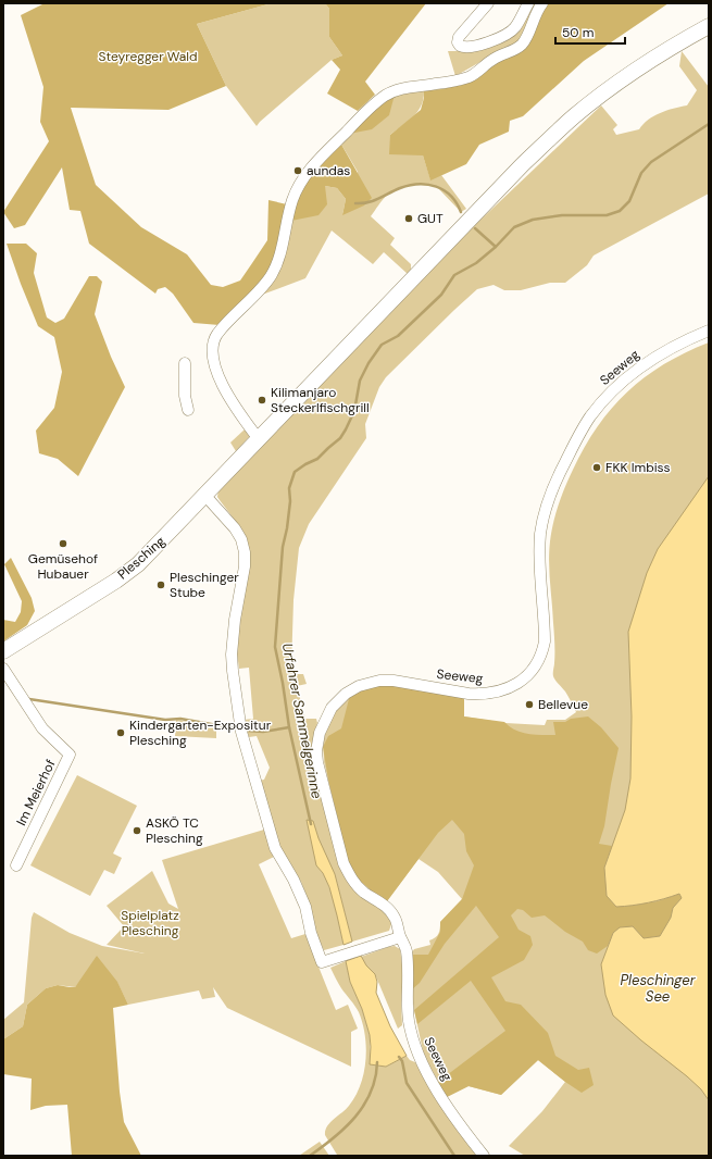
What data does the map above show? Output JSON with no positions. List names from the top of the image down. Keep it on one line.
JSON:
{"streets":{"main road":["Plesching"],"street":["Seeweg","Im Meierhof"]},"water":["Urfahrer Sammelgerinne","Pleschinger See"],"parks":["Steyregger Wald","Spielplatz Plesching"],"places":["aundas","GUT","Kilimanjaro Steckerlfischgrill","FKK Imbiss","Gemüsehof Hubauer","Pleschinger Stube","Bellevue","Kindergarten-Expositur Plesching","ASKÖ TC Plesching"],"scale_bar":"50 m"}
